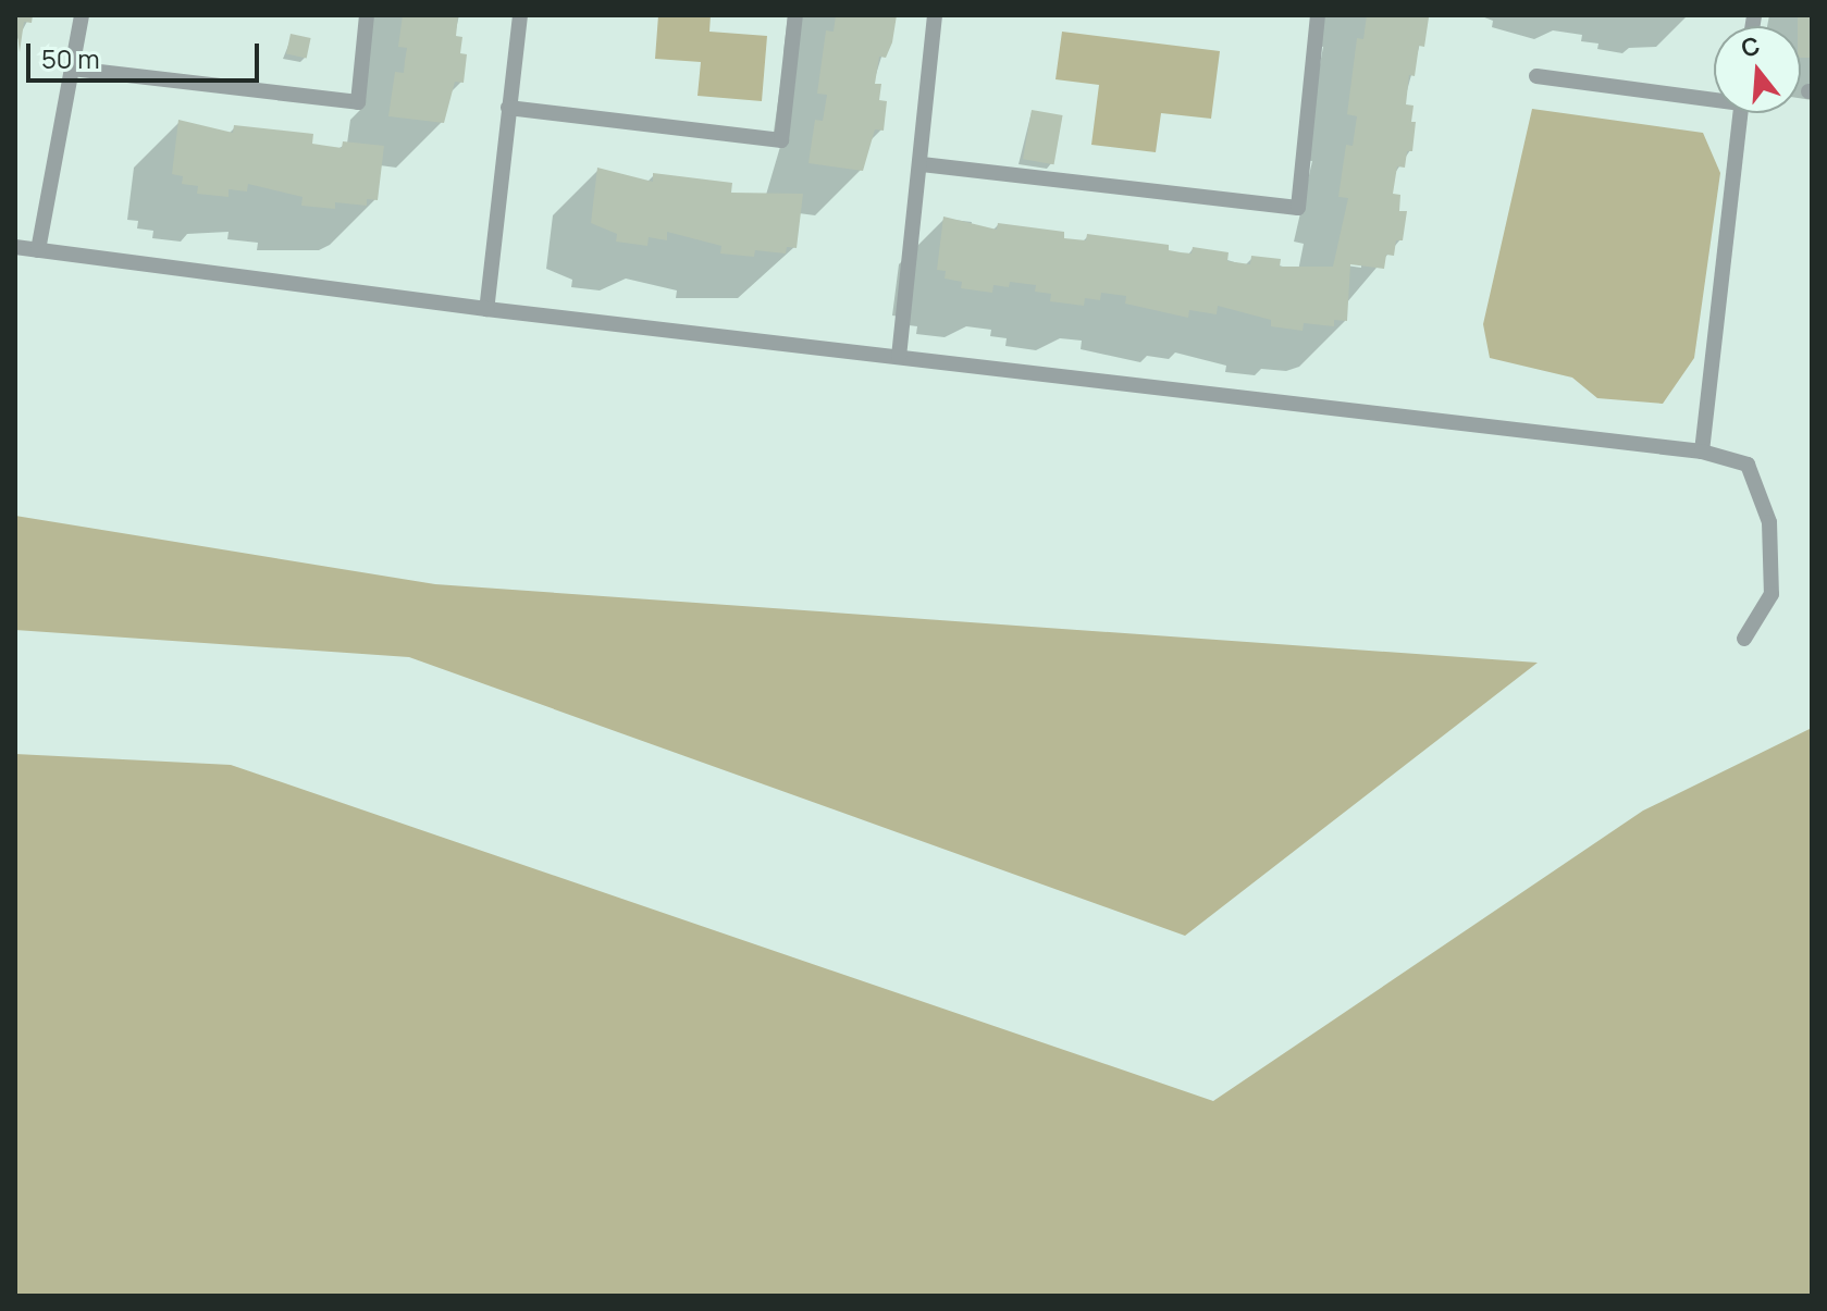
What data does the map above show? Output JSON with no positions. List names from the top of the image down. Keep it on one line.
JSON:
{"scale_bar":"50 m","north":"top"}
